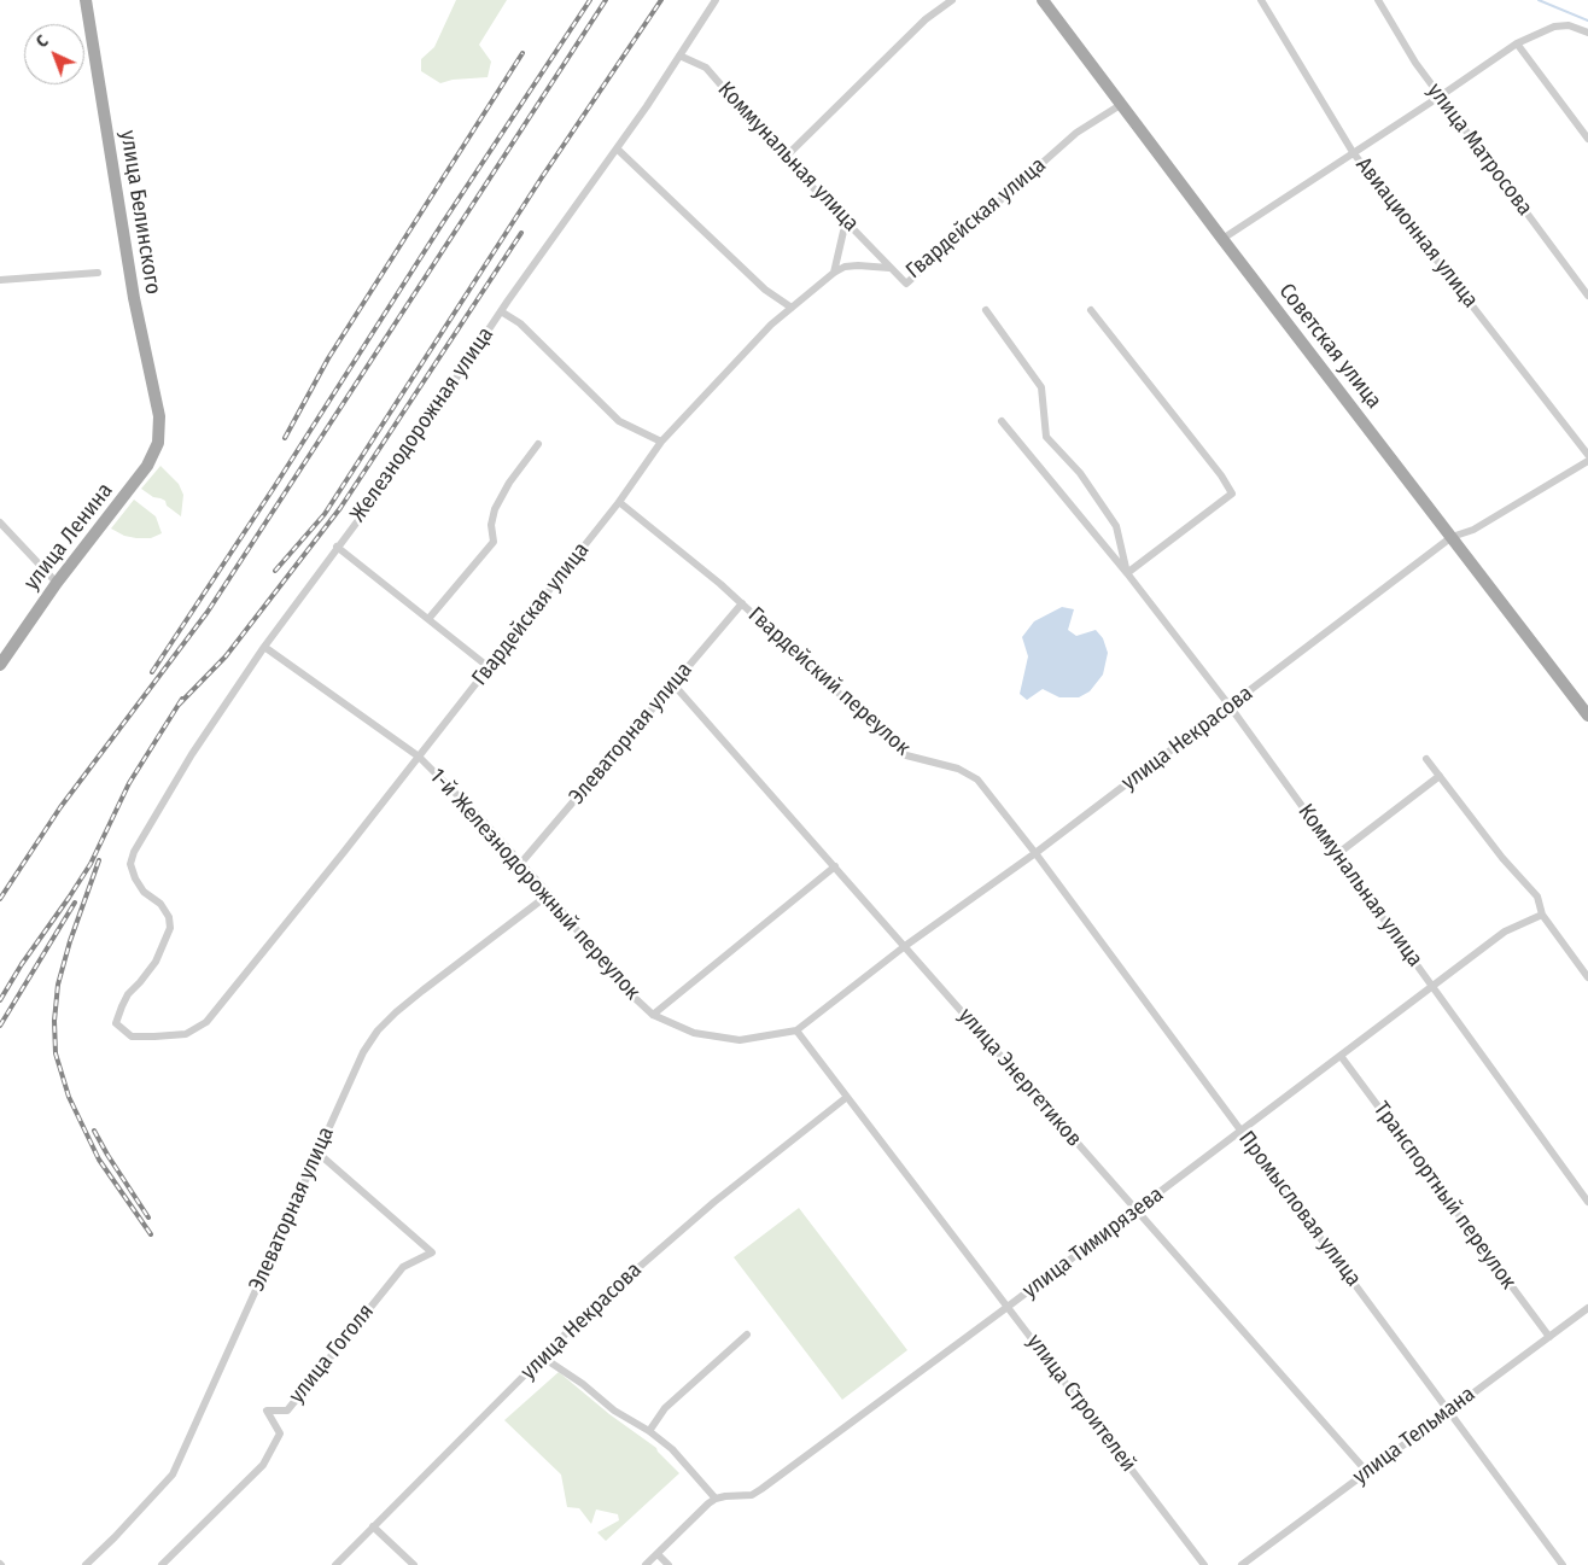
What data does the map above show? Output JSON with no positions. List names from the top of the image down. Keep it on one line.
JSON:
{"streets":{"main road":["улица Белинского","Советская улица","улица Ленина"],"street":["улица Матросова","Коммунальная улица","Гвардейская улица","Авиационная улица","Железнодорожная улица","Гвардейский переулок","Элеваторная улица","улица Некрасова","1-й Железнодорожный переулок","улица Энергетиков","Транспортный переулок","Промысловая улица","улица Тимирязева","улица Гоголя","улица Строителей","улица Тельмана"]},"crossings":[["Коммунальная улица","Гвардейская улица"],["Коммунальная улица","Железнодорожная улица"],["Коммунальная улица","улица Некрасова"],["Коммунальная улица","улица Тимирязева"],["улица Белинского","улица Ленина"],["Гвардейская улица","Советская улица"],["Гвардейская улица","Железнодорожная улица"],["Гвардейская улица","Гвардейский переулок"],["Гвардейская улица","1-й Железнодорожный переулок"],["Советская улица","улица Некрасова"],["Железнодорожная улица","1-й Железнодорожный переулок"],["Гвардейский переулок","Элеваторная улица"],["Гвардейский переулок","улица Некрасова"],["Гвардейский переулок","Промысловая улица"],["Элеваторная улица","1-й Железнодорожный переулок"],["Элеваторная улица","улица Энергетиков"],["Элеваторная улица","улица Гоголя"],["улица Некрасова","1-й Железнодорожный переулок"],["улица Некрасова","улица Энергетиков"],["улица Некрасова","Промысловая улица"],["улица Некрасова","улица Строителей"],["1-й Железнодорожный переулок","улица Строителей"],["улица Энергетиков","улица Тимирязева"],["улица Энергетиков","улица Тельмана"],["Транспортный переулок","улица Тимирязева"],["Транспортный переулок","улица Тельмана"],["Промысловая улица","улица Тимирязева"],["Промысловая улица","улица Тельмана"],["улица Тимирязева","улица Строителей"]],"north":"top left"}
